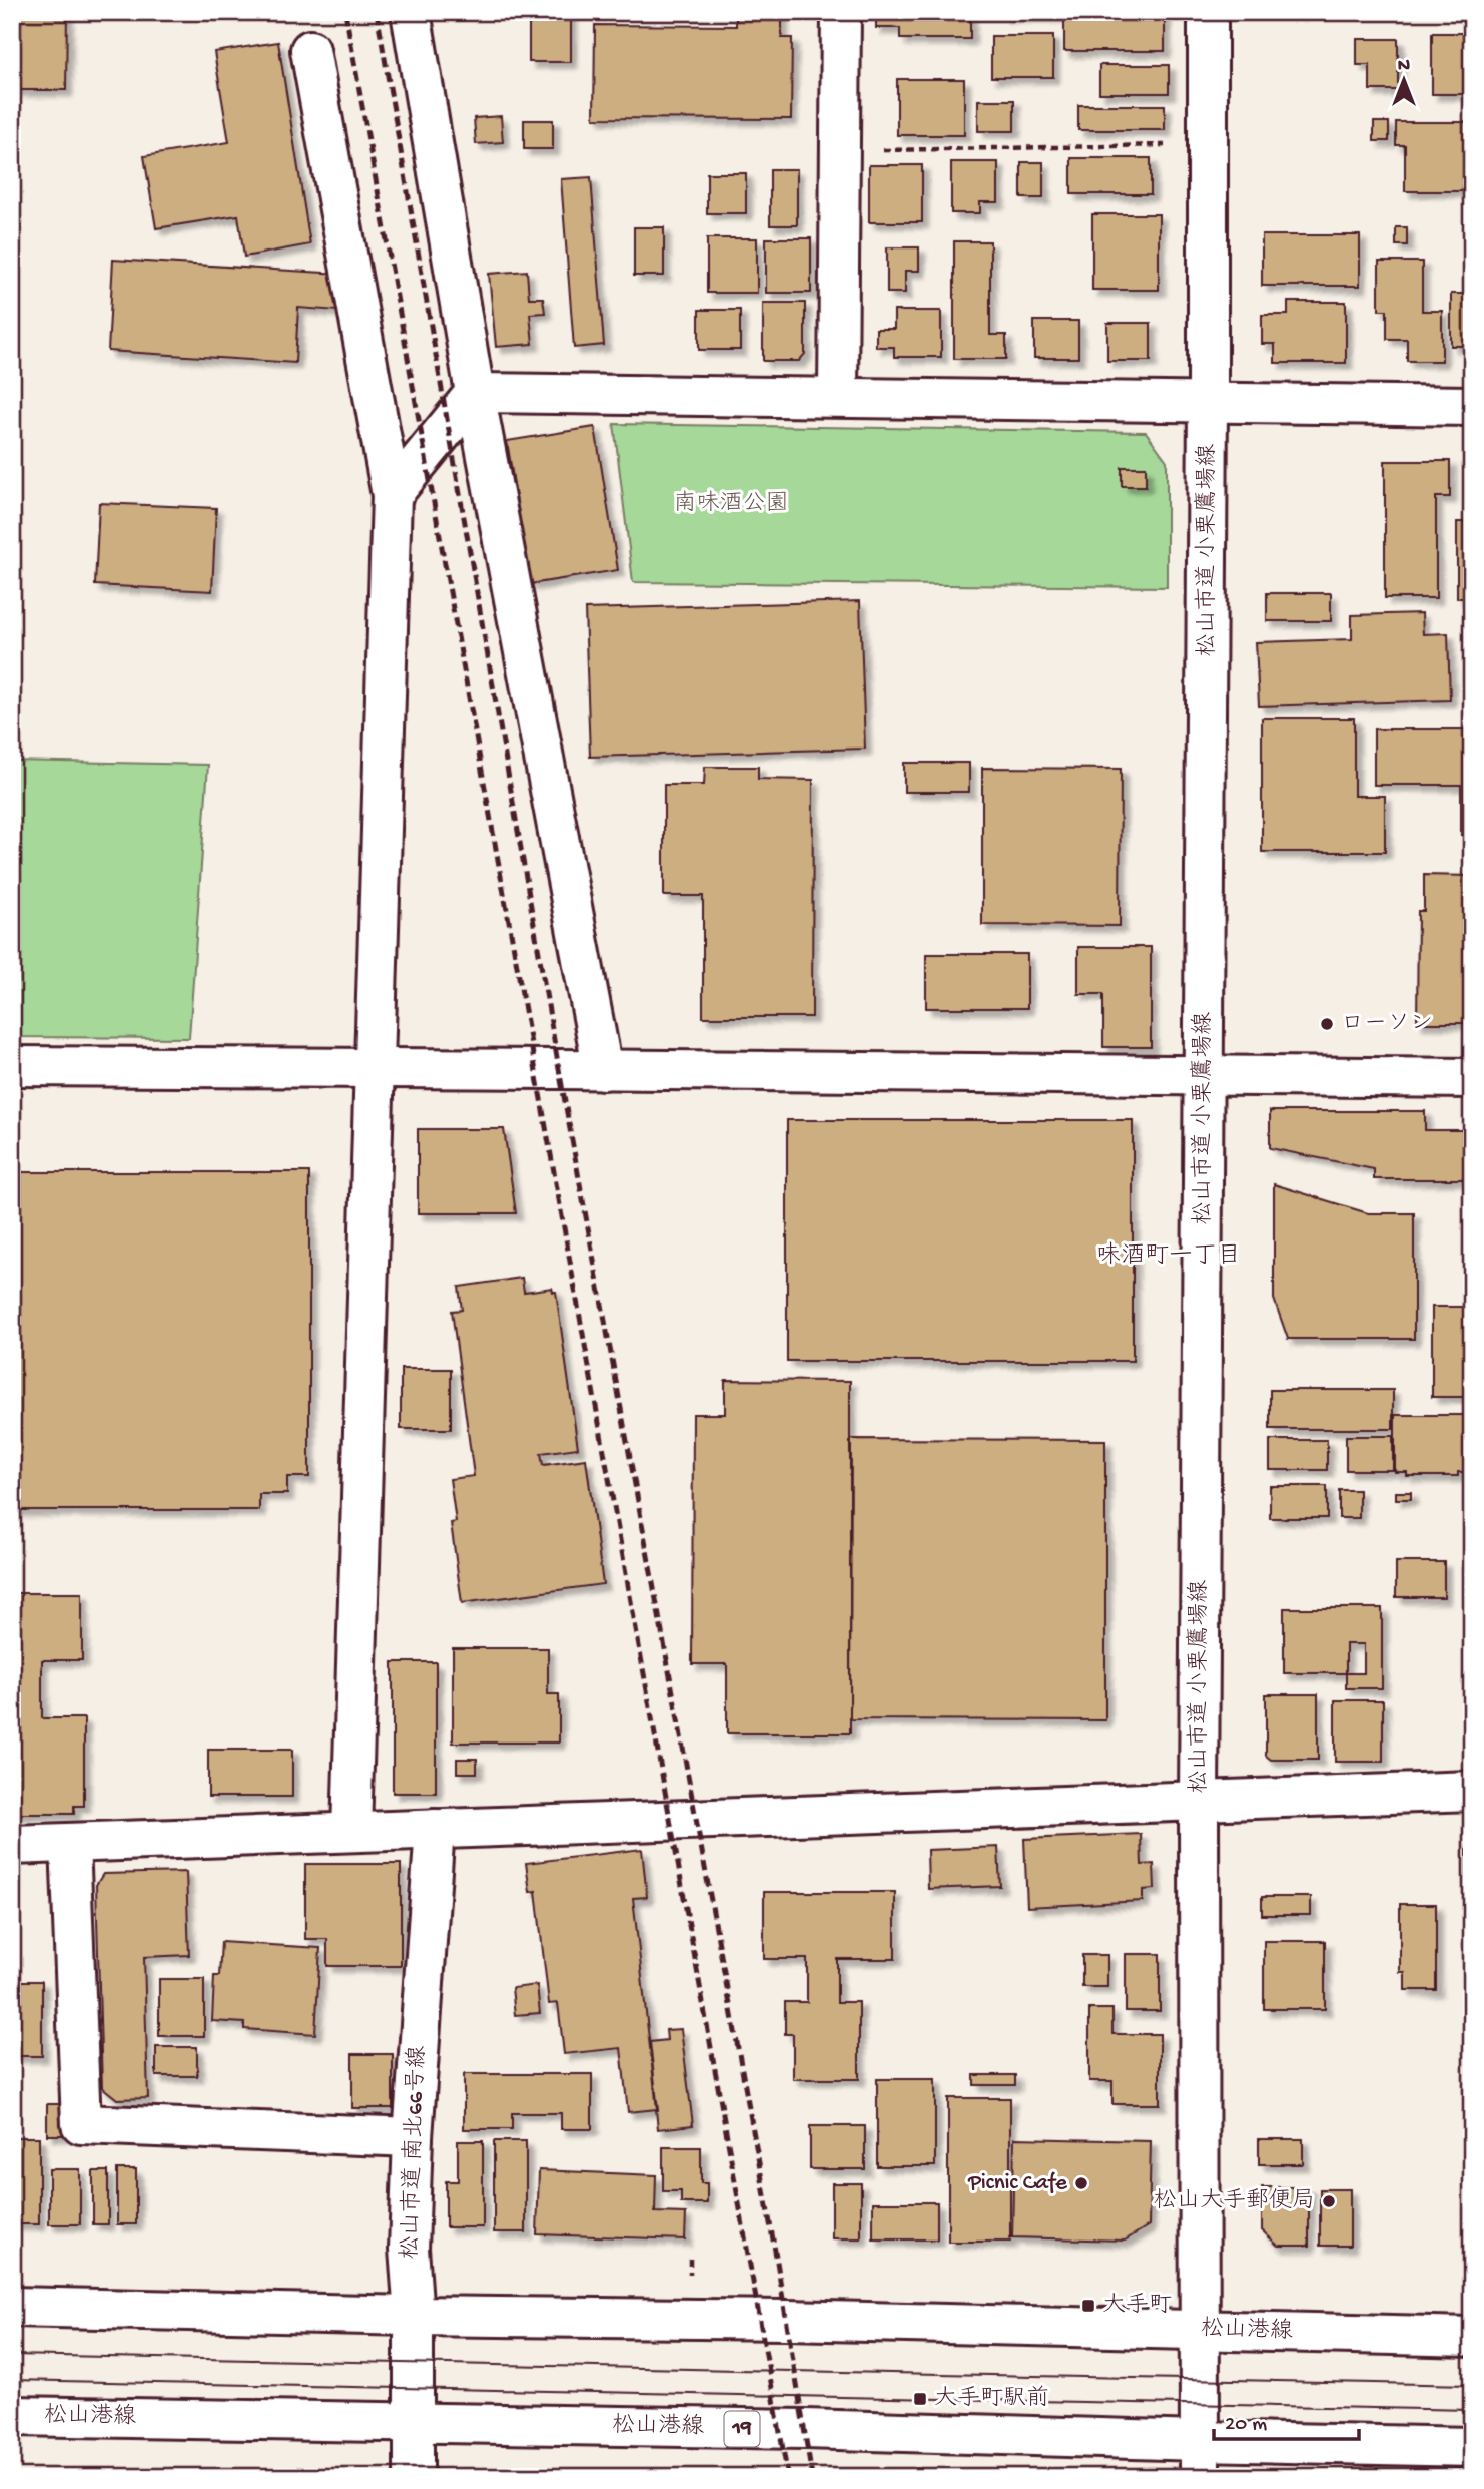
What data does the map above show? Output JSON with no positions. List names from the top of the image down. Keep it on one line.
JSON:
{"streets":{"street":["松山市道 小栗鷹場線","松山市道 南北66号線","松山港線","19"]},"crossings":[["松山市道 小栗鷹場線","松山港線"],["松山市道 南北66号線","松山港線"]],"districts":["味酒町一丁目"],"parks":["南味酒公園"],"places":{"other":["ローソン","Picnic Cafe","松山大手郵便局"],"transit":["大手町","大手町駅前"]},"scale_bar":"20 m","north":"top"}
